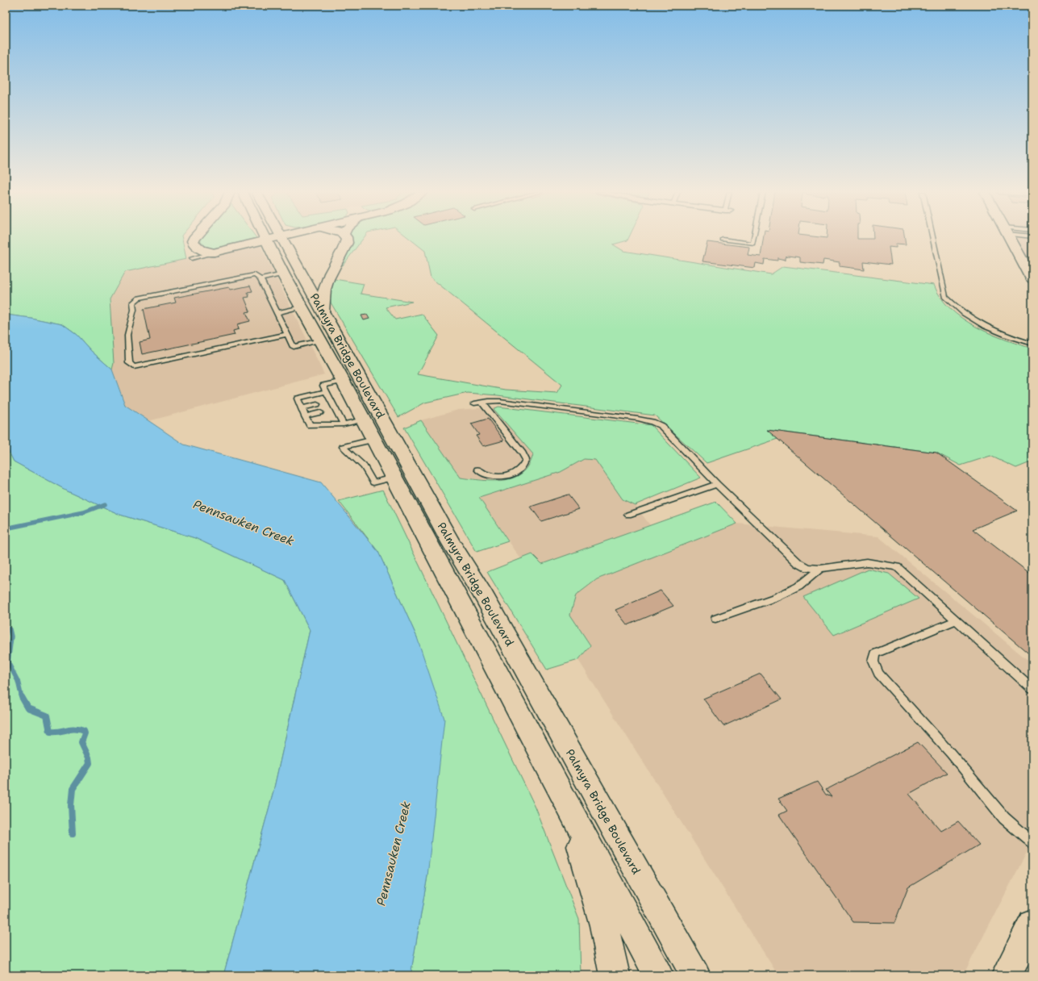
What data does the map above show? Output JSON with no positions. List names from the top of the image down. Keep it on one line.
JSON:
{"streets":{"main road":["Palmyra Bridge Boulevard"]},"water":["Pennsauken Creek"]}
